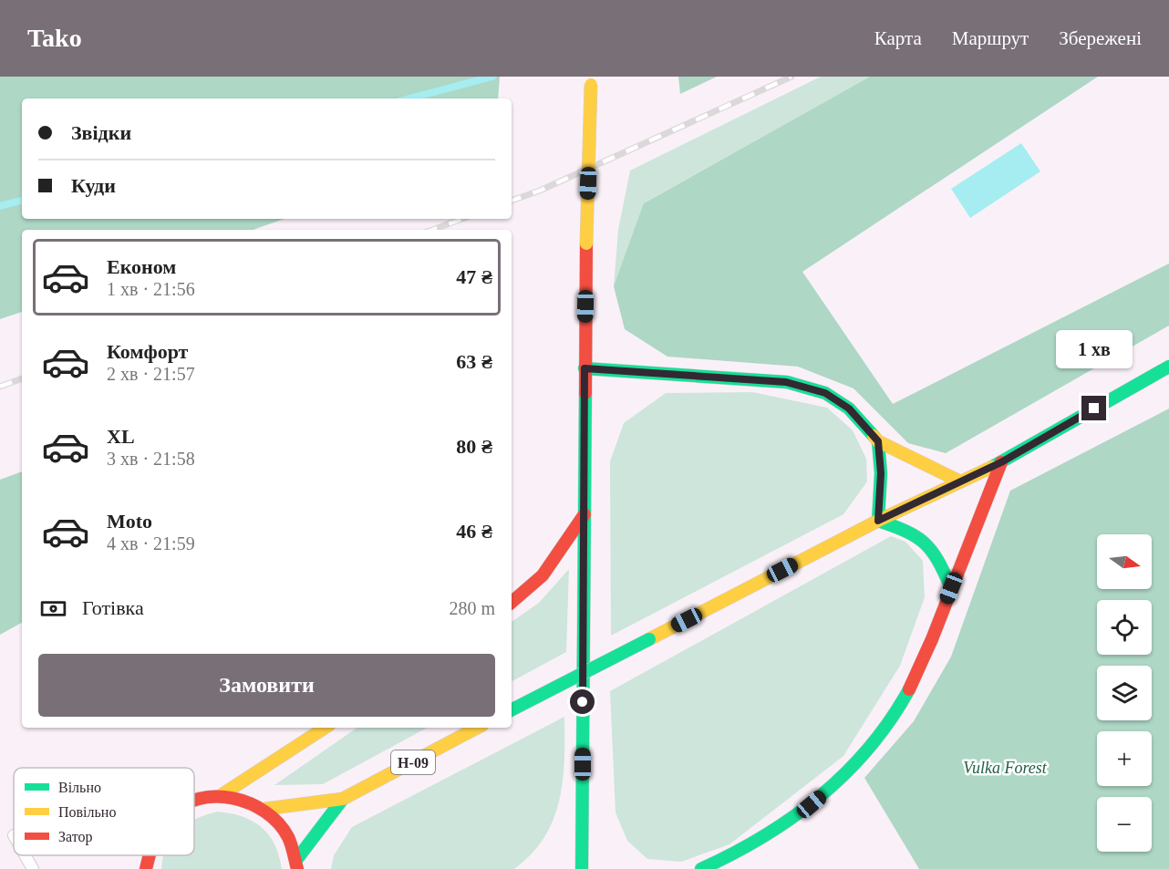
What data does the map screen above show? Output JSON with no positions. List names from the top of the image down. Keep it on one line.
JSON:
{"streets":{"main road":["Н-09"]},"parks":["Vulka Forest"],"legend":["Вільно","Повільно","Затор"],"north":"right","page":{"header":"Tako","nav":["Карта","Маршрут","Збережені"],"banner":["Звідки","Куди"],"list":[{"name":"Економ","note":"1 хв · 21:56","value":"47 ₴"},{"name":"Комфорт","note":"2 хв · 21:57","value":"63 ₴"},{"name":"XL","note":"3 хв · 21:58","value":"80 ₴"},{"name":"Moto","note":"4 хв · 21:59","value":"46 ₴"}],"bubble":"1 хв","map_buttons":["+","−"],"pay":["Готівка","280 m"],"buttons":"Замовити"}}
